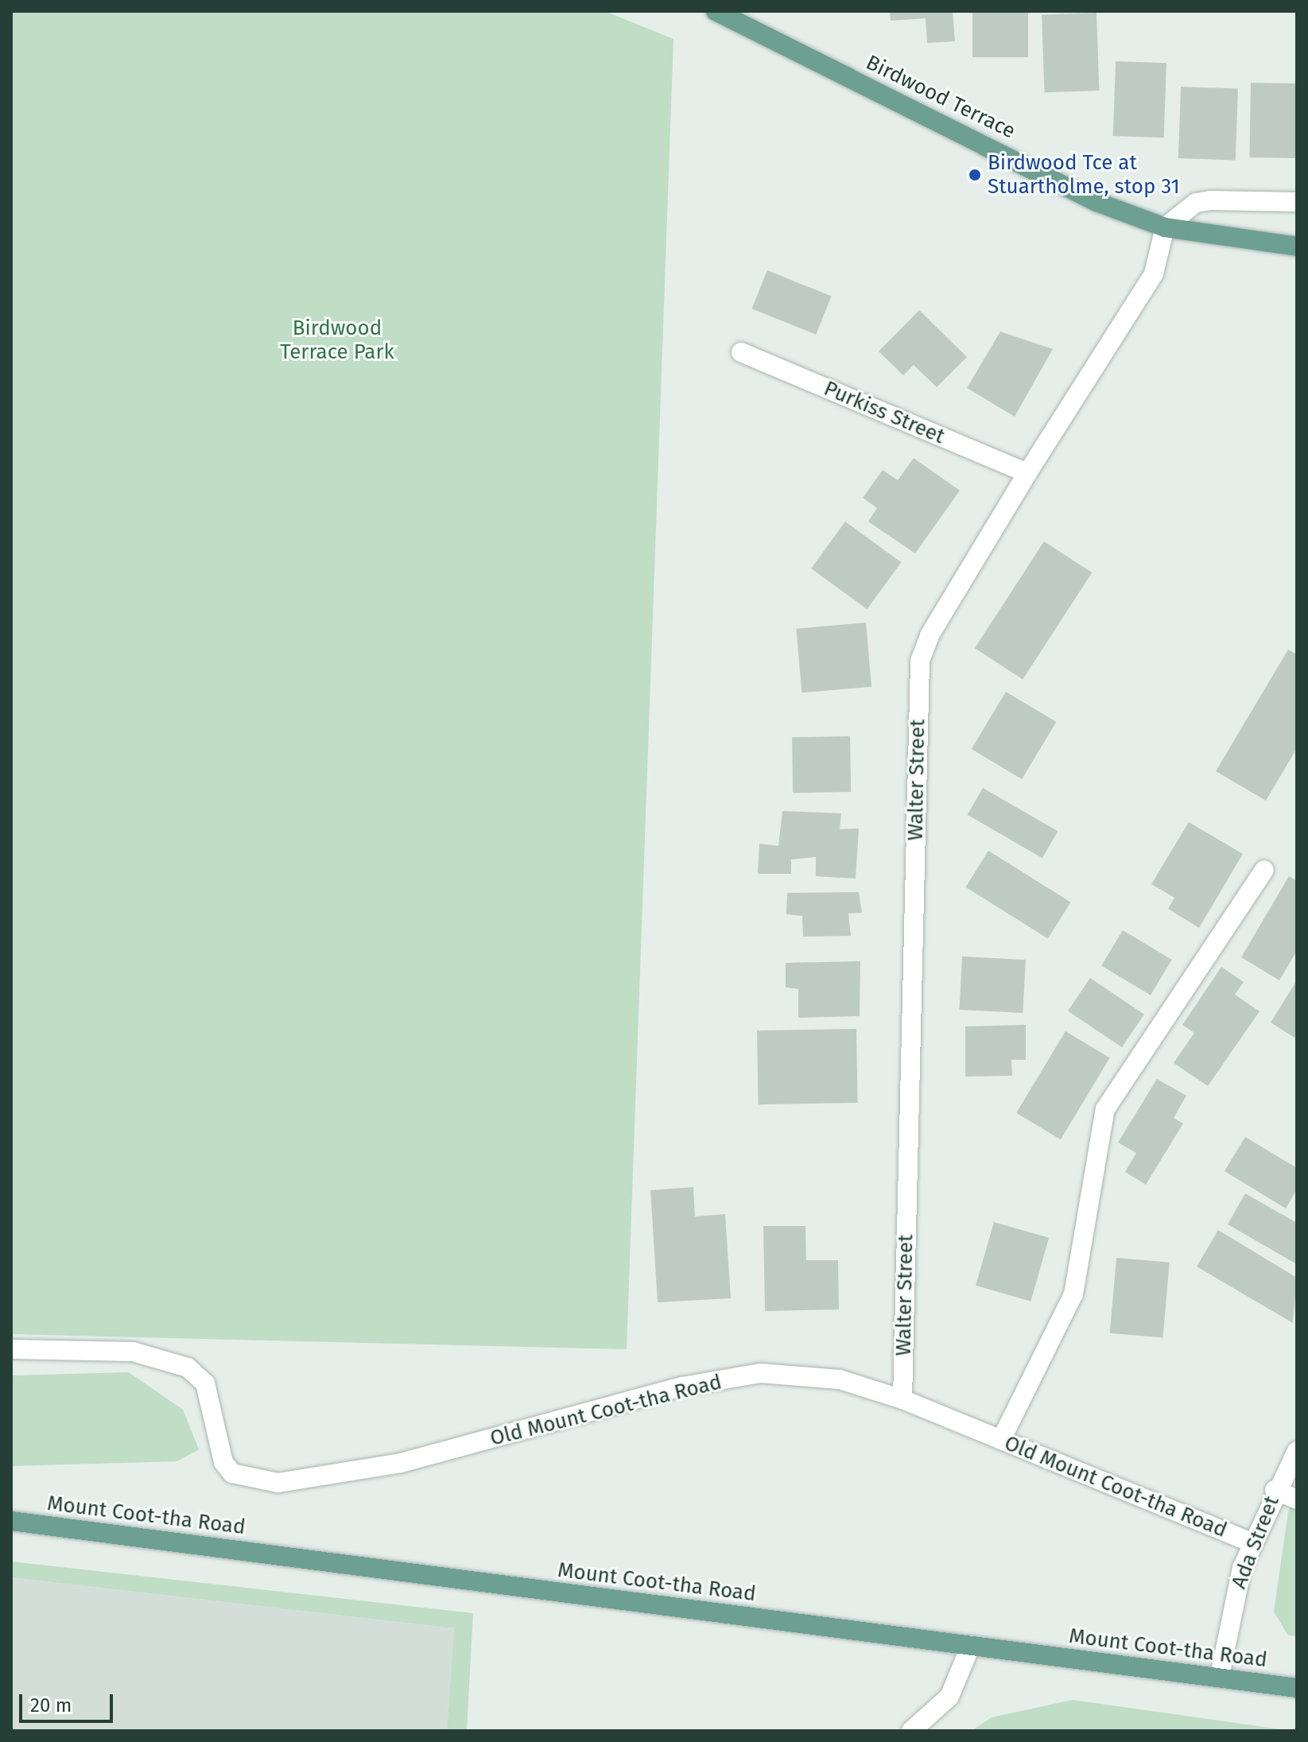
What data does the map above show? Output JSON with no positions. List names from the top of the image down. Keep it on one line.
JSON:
{"streets":{"main road":["Birdwood Terrace","Mount Coot-tha Road"],"street":["Purkiss Street","Walter Street","Old Mount Coot-tha Road","Ada Street"]},"crossings":[["Birdwood Terrace","Walter Street"],["Purkiss Street","Walter Street"],["Walter Street","Old Mount Coot-tha Road"],["Old Mount Coot-tha Road","Ada Street"],["Mount Coot-tha Road","Ada Street"]],"parks":["Birdwood Terrace Park"],"places":["Birdwood Tce at Stuartholme, stop 31"],"scale_bar":"20 m"}
